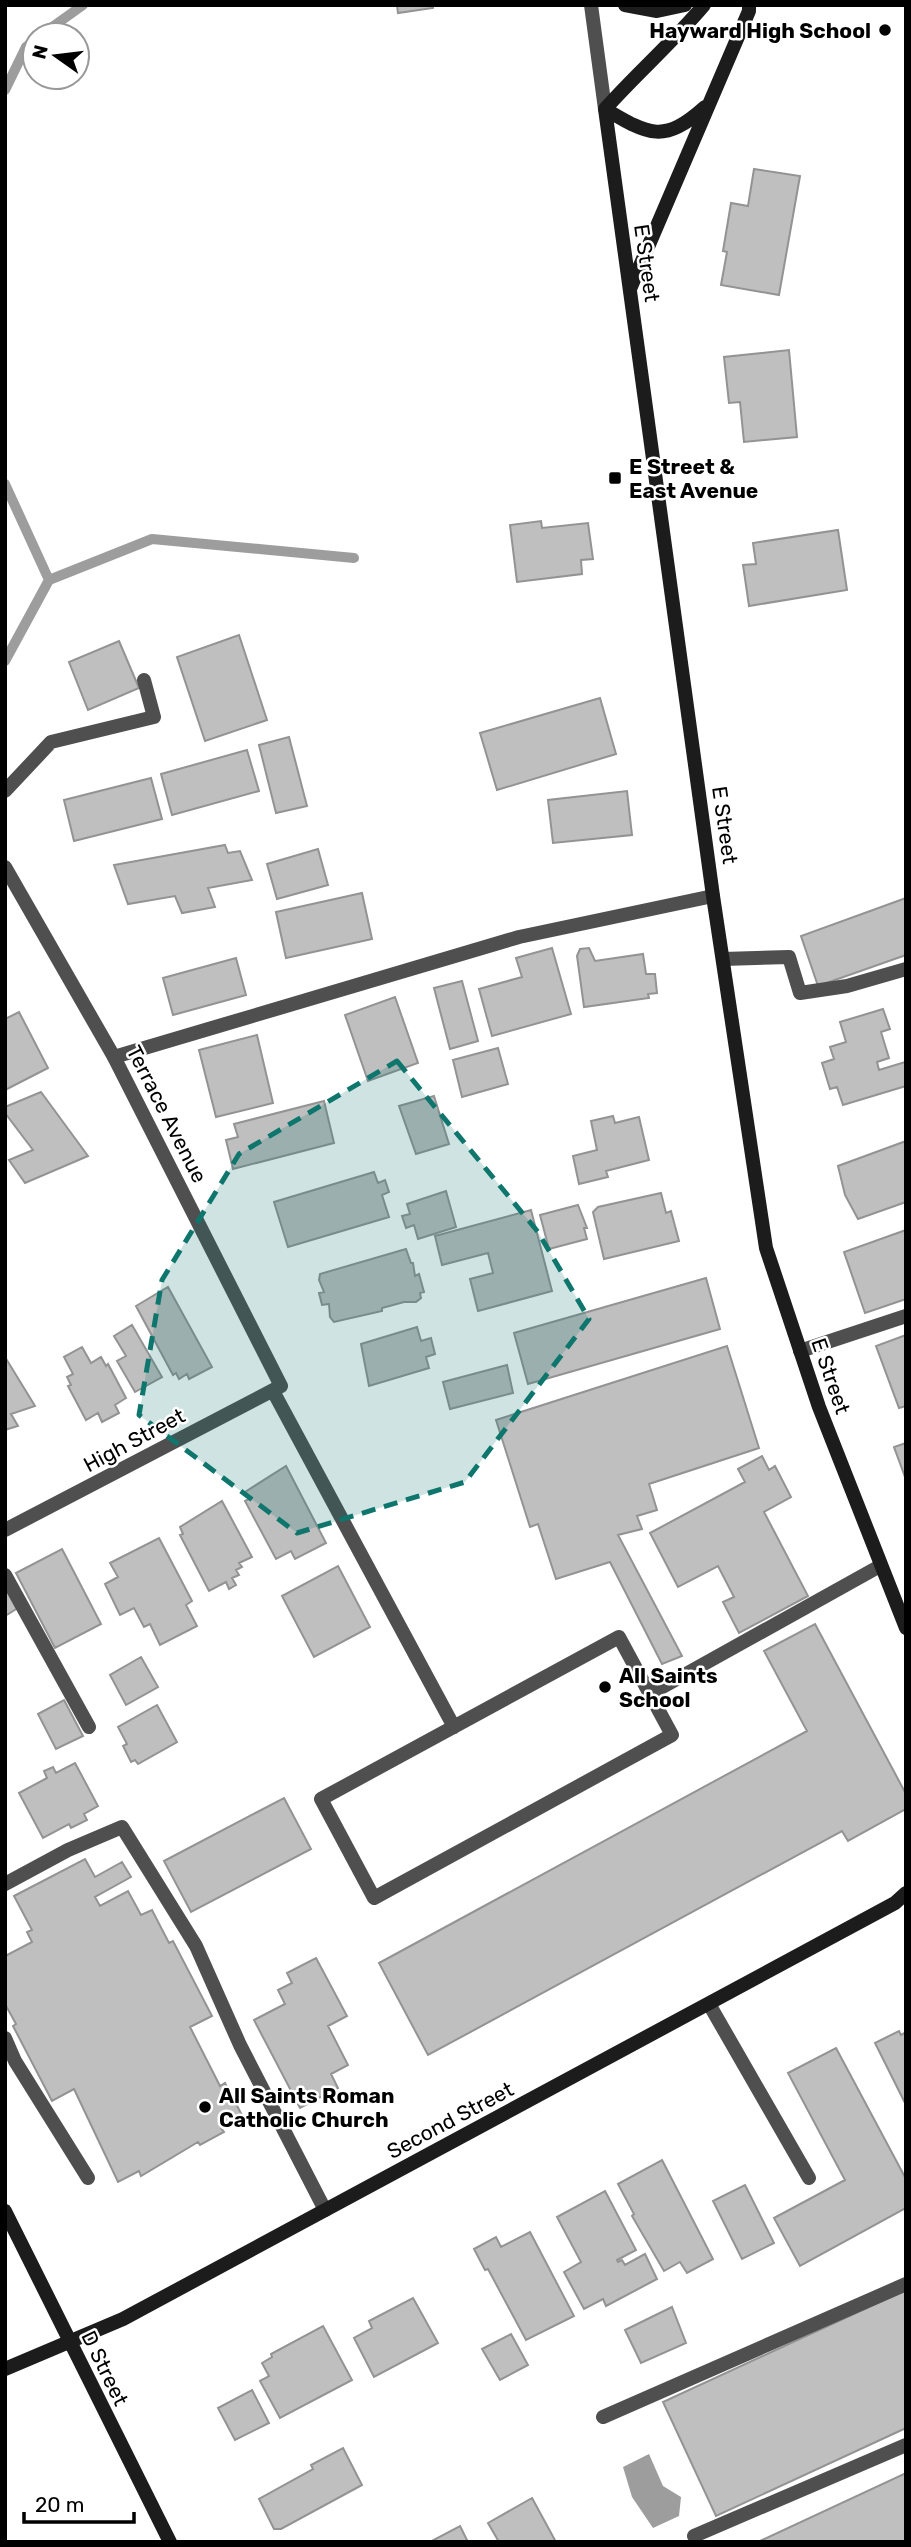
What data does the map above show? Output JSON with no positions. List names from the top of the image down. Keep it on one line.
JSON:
{"streets":{"street":["E Street","Terrace Avenue","High Street","Second Street","D Street"]},"crossings":[["Terrace Avenue","High Street"],["Second Street","D Street"]],"places":{"other":["Hayward High School","All Saints School","All Saints Roman Catholic Church"],"transit":["E Street & East Avenue"]},"scale_bar":"20 m","north":"left"}
